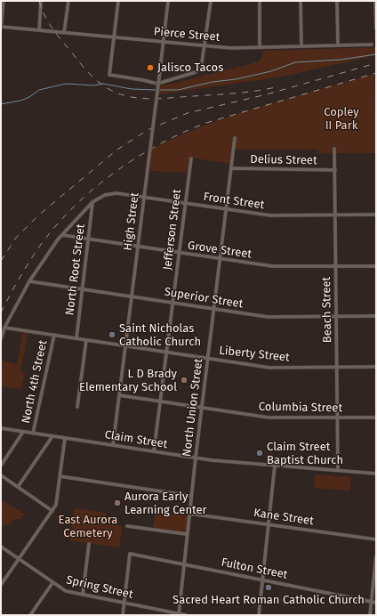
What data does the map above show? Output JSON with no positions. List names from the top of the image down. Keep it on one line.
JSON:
{"streets":{"street":["Pierce Street","Delius Street","Front Street","High Street","Jefferson Street","Grove Street","North Root Street","Superior Street","Beach Street","Liberty Street","North 4th Street","North Union Street","Columbia Street","Claim Street","Kane Street","Fulton Street","Spring Street"]},"crossings":[["Pierce Street","High Street"],["Delius Street","Beach Street"],["Delius Street","North Union Street"],["Front Street","High Street"],["Front Street","Jefferson Street"],["Front Street","North Root Street"],["Front Street","Beach Street"],["Front Street","North Union Street"],["High Street","Grove Street"],["High Street","Superior Street"],["High Street","Liberty Street"],["High Street","Columbia Street"],["High Street","Claim Street"],["Jefferson Street","Grove Street"],["Jefferson Street","Superior Street"],["Jefferson Street","Liberty Street"],["Jefferson Street","Columbia Street"],["Jefferson Street","Claim Street"],["Grove Street","North Root Street"],["Grove Street","Beach Street"],["Grove Street","North Union Street"],["North Root Street","Superior Street"],["North Root Street","Liberty Street"],["Superior Street","Beach Street"],["Superior Street","North Union Street"],["Beach Street","Liberty Street"],["Beach Street","Columbia Street"],["Beach Street","Claim Street"],["Liberty Street","North 4th Street"],["Liberty Street","North Union Street"],["North 4th Street","Claim Street"],["North Union Street","Columbia Street"],["North Union Street","Claim Street"],["North Union Street","Kane Street"],["North Union Street","Fulton Street"],["North Union Street","Spring Street"],["Fulton Street","Spring Street"]],"parks":["Copley II Park","East Aurora Cemetery"],"places":["Jalisco Tacos","Saint Nicholas Catholic Church","L D Brady Elementary School","Claim Street Baptist Church","Aurora Early Learning Center","Sacred Heart Roman Catholic Church"]}
